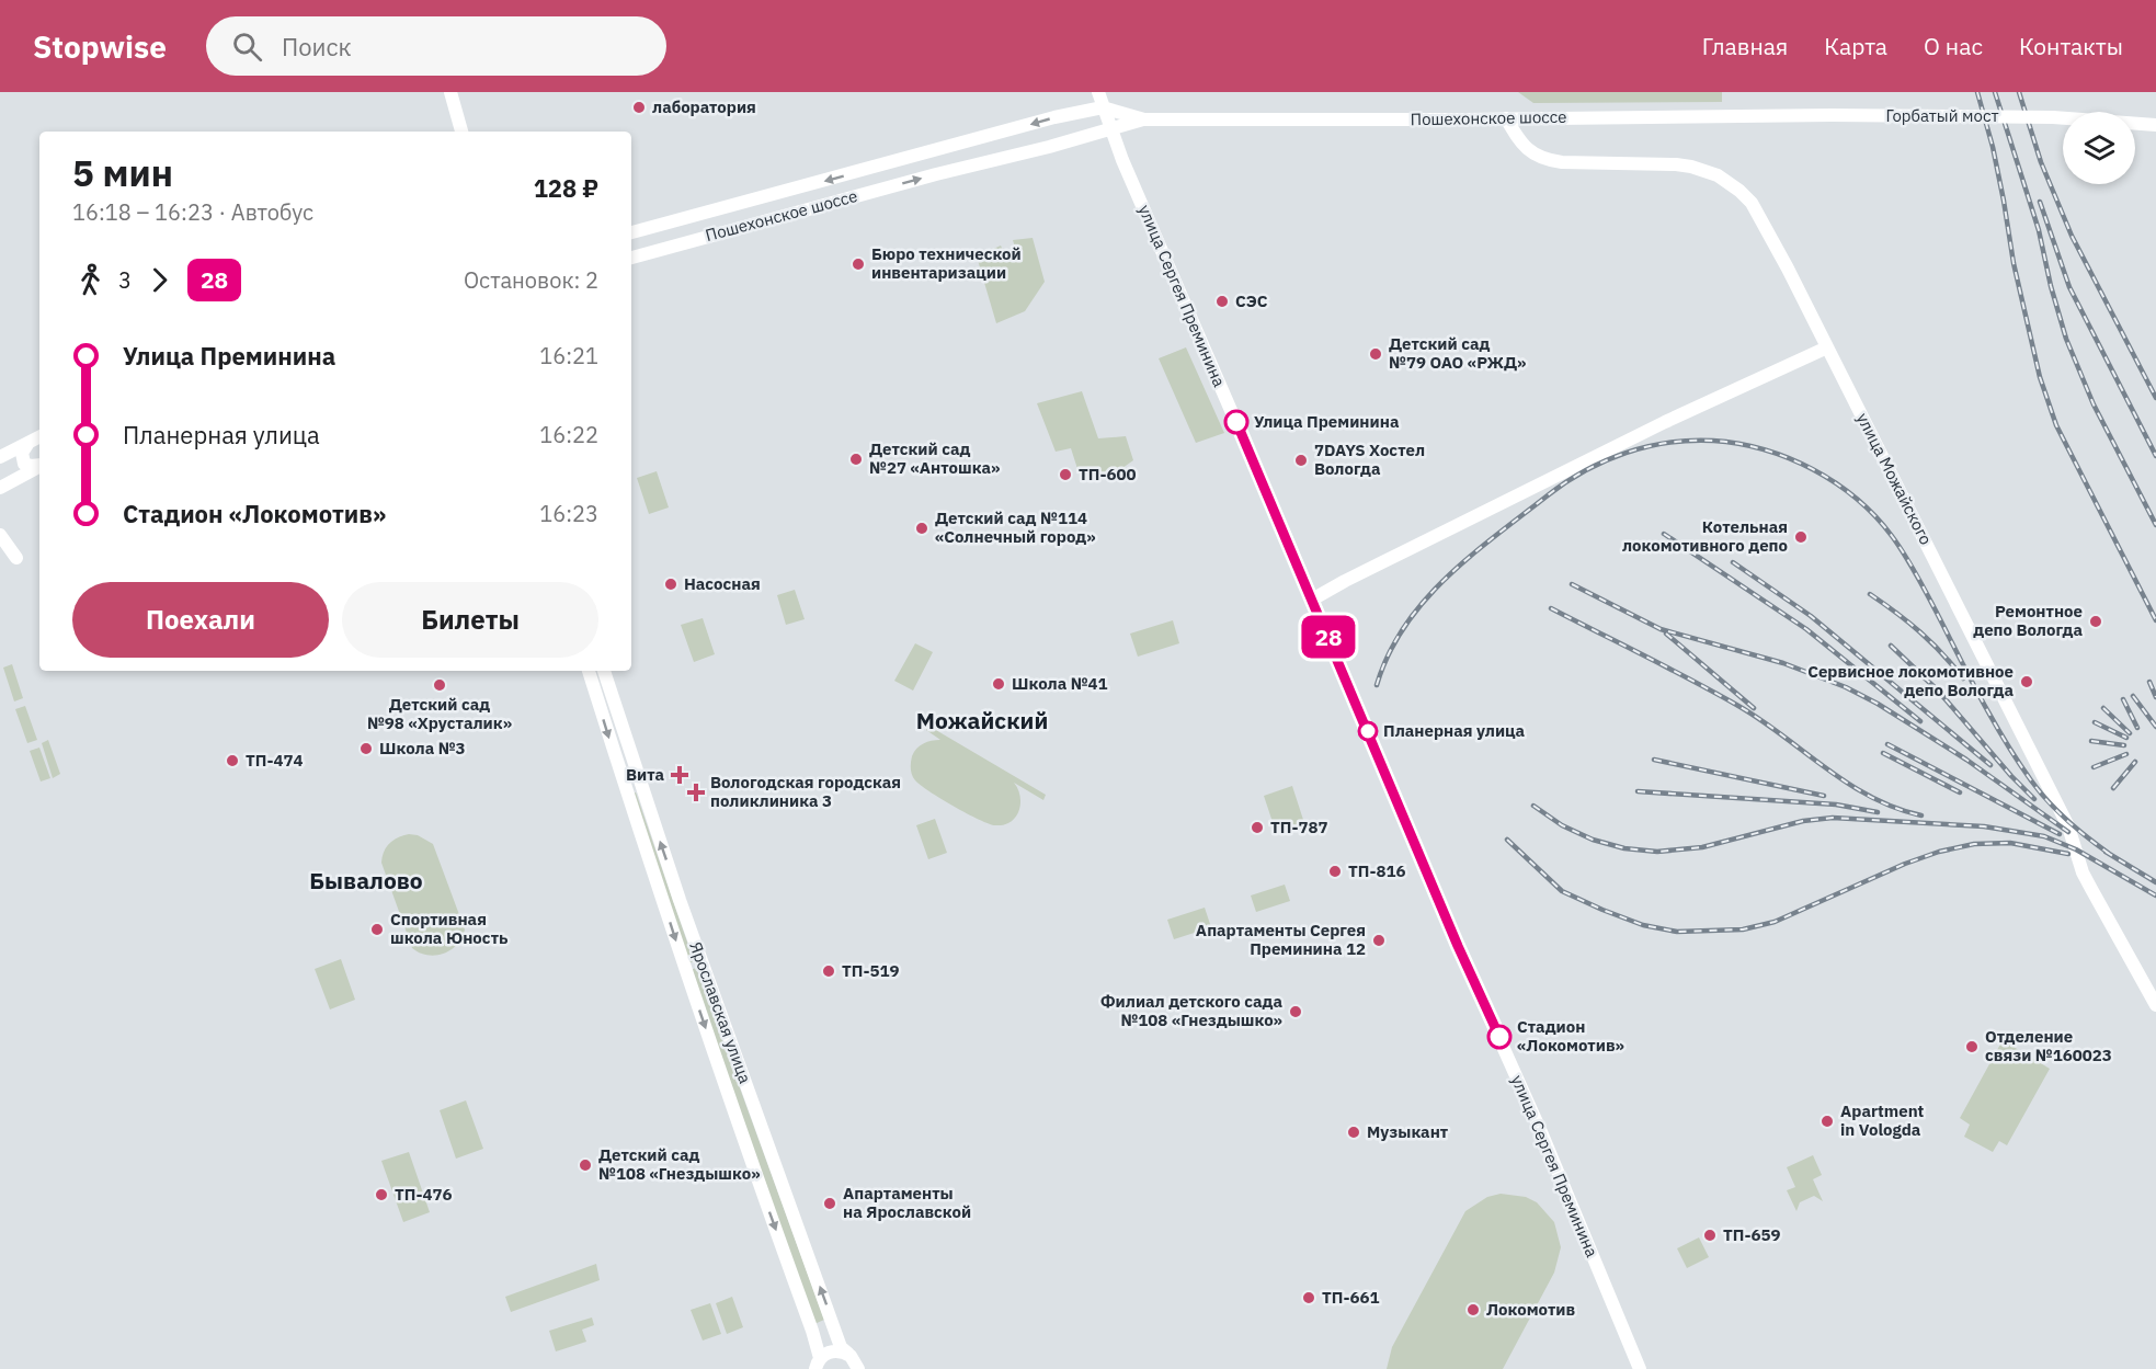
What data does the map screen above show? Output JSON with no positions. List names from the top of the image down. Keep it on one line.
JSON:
{"streets":{"main road":["Горбатый мост","Пошехонское шоссе","улица Сергея Преминина","улица Можайского","Ярославская улица"]},"crossings":[["Горбатый мост","Пошехонское шоссе"],["Пошехонское шоссе","улица Сергея Преминина"],["Пошехонское шоссе","улица Можайского"]],"districts":["Можайский","Бывалово"],"places":{"other":["лаборатория","Бюро технической инвентаризации","СЭС","Детский сад №79 ОАО «РЖД»","Улица Преминина","Детский сад №27 «Антошка»","7DAYS Хостел Вологда","ТП-600","Детский сад №114 «Солнечный город»","Котельная локомотивного депо","Насосная","Ремонтное депо Вологда","Сервисное локомотивное депо Вологда","Школа №41","Детский сад №98 «Хрусталик»","Планерная улица","Школа №3","ТП-474","ТП-787","ТП-816","Спортивная школа Юность","Апартаменты Сергея Преминина 12","ТП-519","Филиал детского сада №108 «Гнездышко»","Стадион «Локомотив»","Отделение связи №160023","Apartment in Vologda","Музыкант","Детский сад №108 «Гнездышко»","ТП-476","Апартаменты на Ярославской","ТП-659","ТП-661","Локомотив"],"health":["Вита","Вологодская городская поликлиника 3"]},"lines":["bus line 28"],"page":{"header":"Stopwise","search":"Поиск","nav":["Главная","Карта","О нас","Контакты"],"on_map":"28","heading":["5 мин","16:18 – 16:23 · Автобус","128 ₽"],"legs":["3","28","Остановок: 2"],"list":[{"name":"Улица Преминина","value":"16:21"},{"name":"Планерная улица","value":"16:22"},{"name":"Стадион «Локомотив»","value":"16:23"}],"buttons":["Поехали","Билеты"]}}
